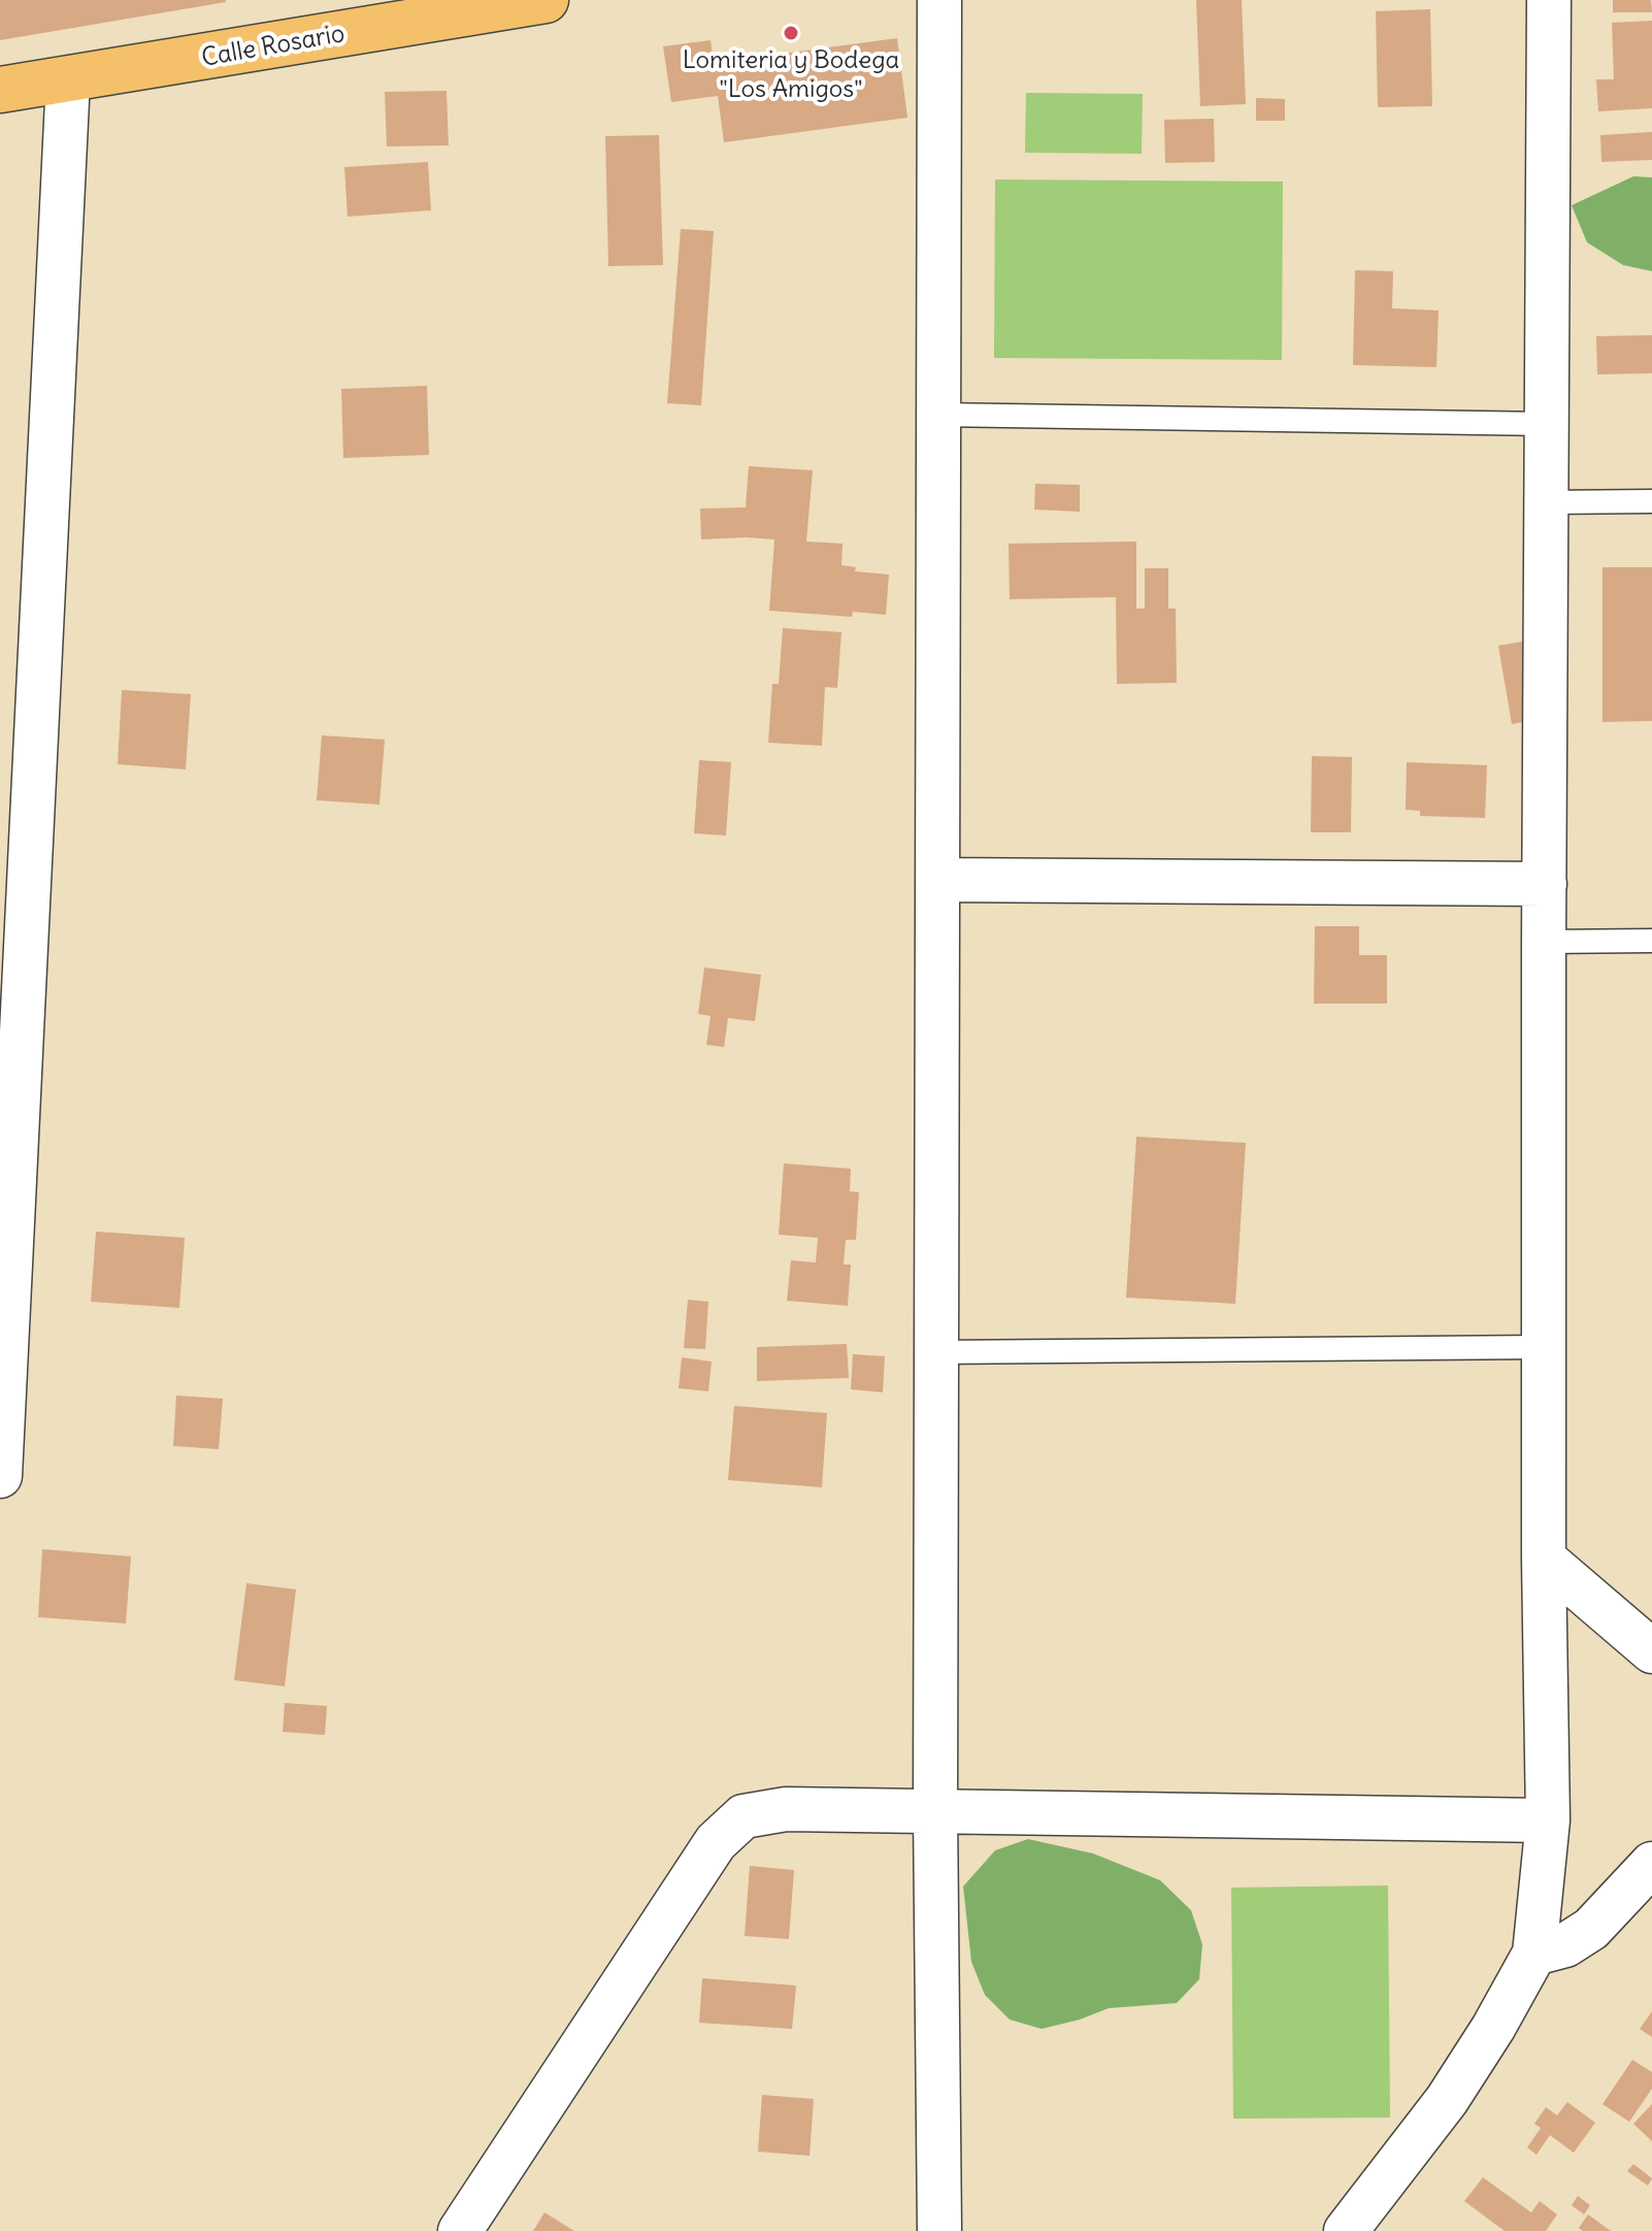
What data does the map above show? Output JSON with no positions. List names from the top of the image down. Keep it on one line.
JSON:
{"streets":{"main road":["Calle Rosario"]},"places":["Lomiteria y Bodega \"Los Amigos\""]}
